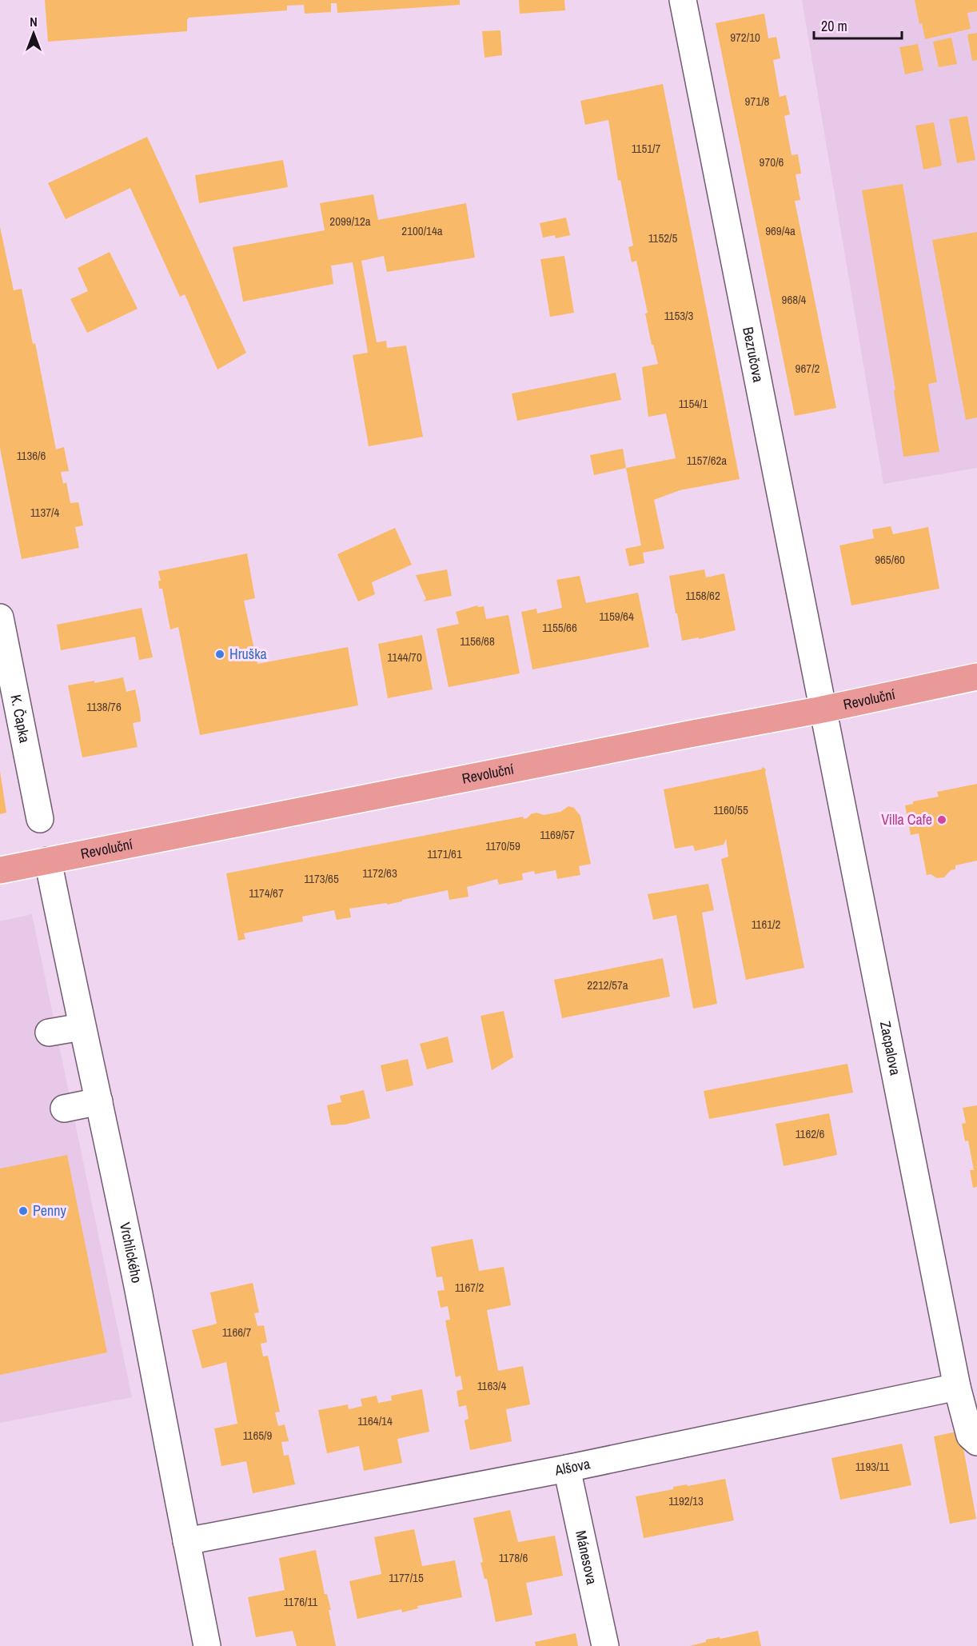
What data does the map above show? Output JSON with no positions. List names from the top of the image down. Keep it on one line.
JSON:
{"streets":{"main road":["Revoluční"],"street":["Bezručova","K. Čapka","Zacpalova","Vrchlického","Alšova","Mánesova"]},"crossings":[["Bezručova","Revoluční"],["Bezručova","Zacpalova"],["Revoluční","Zacpalova"],["Revoluční","Vrchlického"],["Zacpalova","Alšova"],["Vrchlického","Alšova"],["Alšova","Mánesova"]],"places":["Hruška","Villa Cafe","Penny"],"house_numbers":["972/10","971/8","1151/7","970/6","2099/12a","2100/14a","969/4a","1152/5","968/4","1153/3","967/2","1154/1","1136/6","1157/62a","1137/4","965/60","1158/62","1159/64","1155/66","1156/68","1144/70","1138/76","1160/55","1169/57","1170/59","1171/61","1172/63","1173/65","1174/67","1161/2","2212/57a","1162/6","1167/2","1166/7","1163/4","1164/14","1165/9","1193/11","1192/13","1178/6","1177/15","1176/11"],"scale_bar":"20 m","north":"top"}
